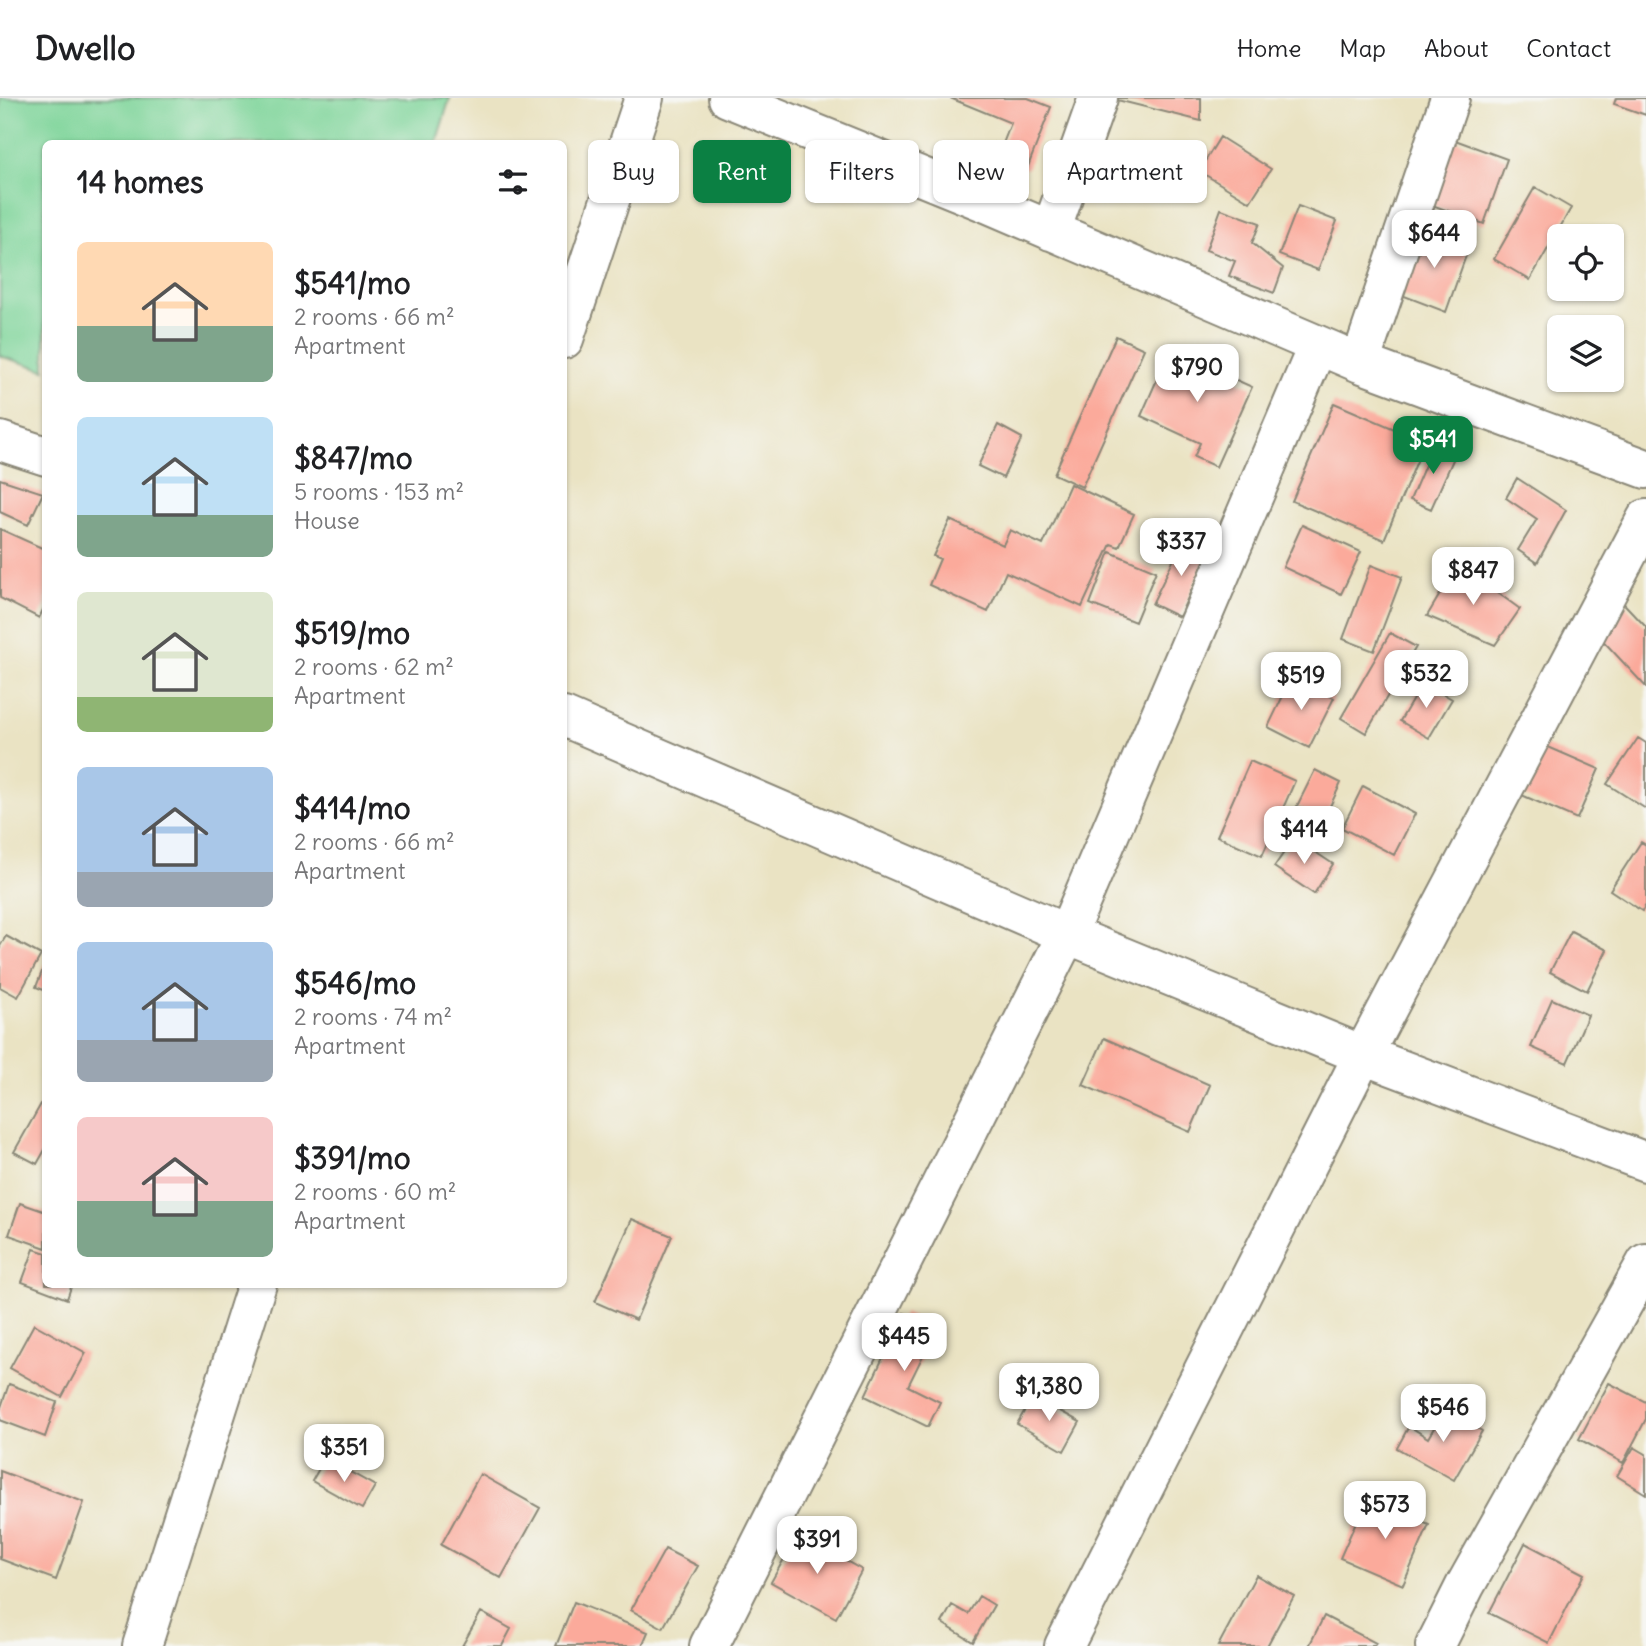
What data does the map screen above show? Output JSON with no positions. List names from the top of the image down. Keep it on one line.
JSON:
{"page":{"header":"Dwello","nav":["Home","Map","About","Contact"],"chip":["Buy","Rent","Filters","New","Apartment"],"heading":"14 homes","price":["$644","$790","$541","$337","$847","$532","$519","$414","$445","$1,380","$546","$351","$573","$391"],"list":[{"name":"$541/mo","note":"2 rooms · 66 m² · Apartment"},{"name":"$847/mo","note":"5 rooms · 153 m² · House"},{"name":"$519/mo","note":"2 rooms · 62 m² · Apartment"},{"name":"$414/mo","note":"2 rooms · 66 m² · Apartment"},{"name":"$546/mo","note":"2 rooms · 74 m² · Apartment"},{"name":"$391/mo","note":"2 rooms · 60 m² · Apartment"}]}}
